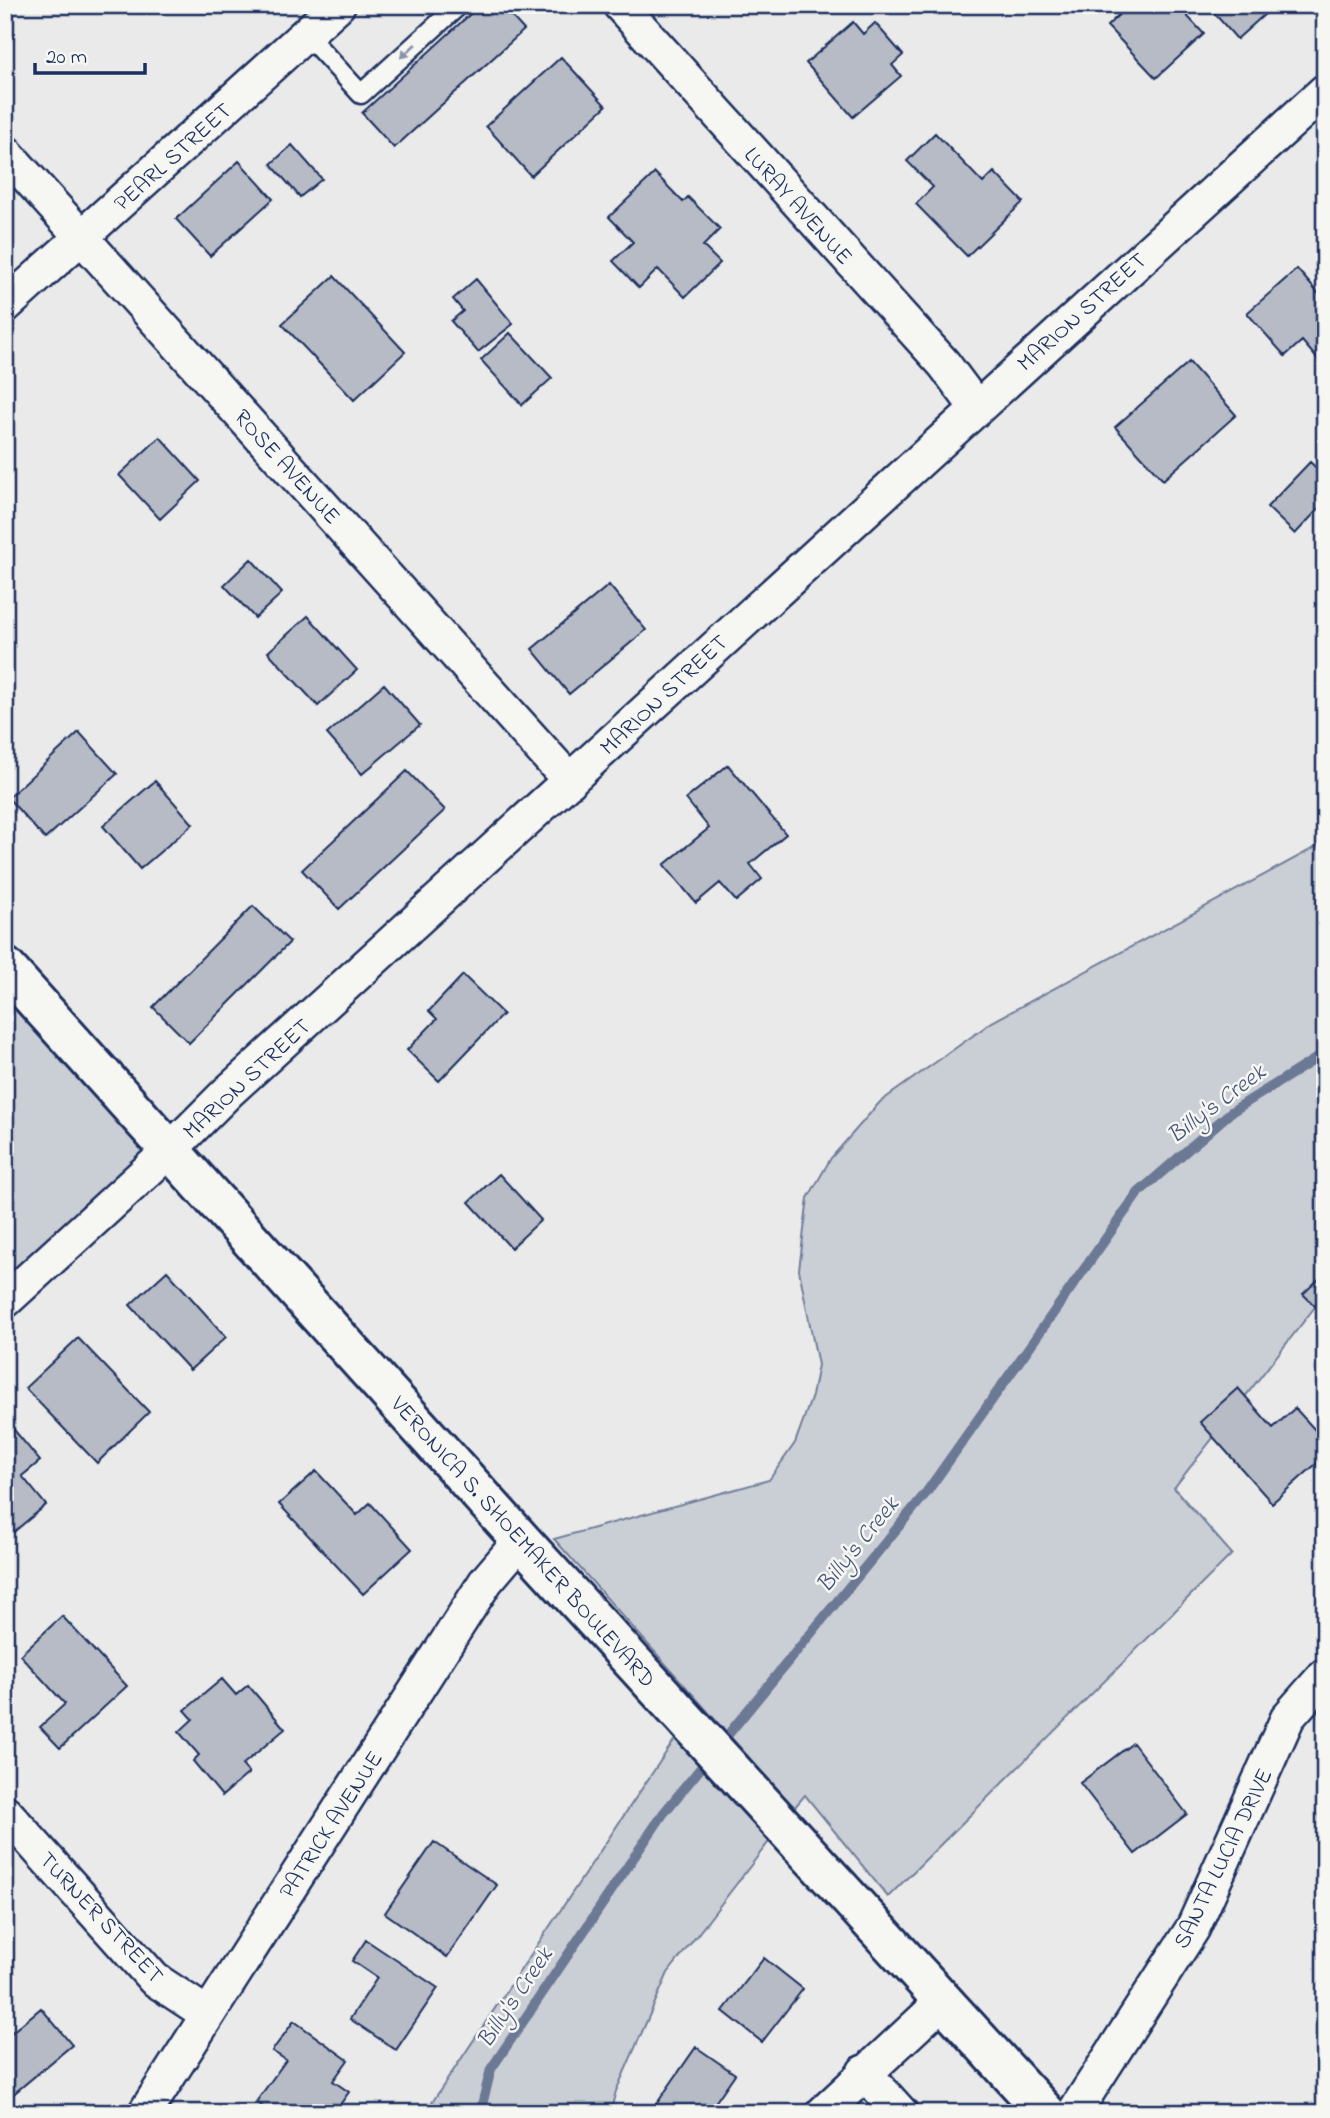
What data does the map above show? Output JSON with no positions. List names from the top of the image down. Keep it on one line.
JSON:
{"streets":{"street":["PEARL STREET","LURAY AVENUE","MARION STREET","ROSE AVENUE","VERONICA S. SHOEMAKER BOULEVARD","PATRICK AVENUE","SANTA LUCIA DRIVE","TURNER STREET"]},"crossings":[["PEARL STREET","ROSE AVENUE"],["LURAY AVENUE","MARION STREET"],["MARION STREET","ROSE AVENUE"],["MARION STREET","VERONICA S. SHOEMAKER BOULEVARD"],["VERONICA S. SHOEMAKER BOULEVARD","PATRICK AVENUE"],["PATRICK AVENUE","TURNER STREET"]],"water":["Billy's Creek"],"scale_bar":"20 m"}
